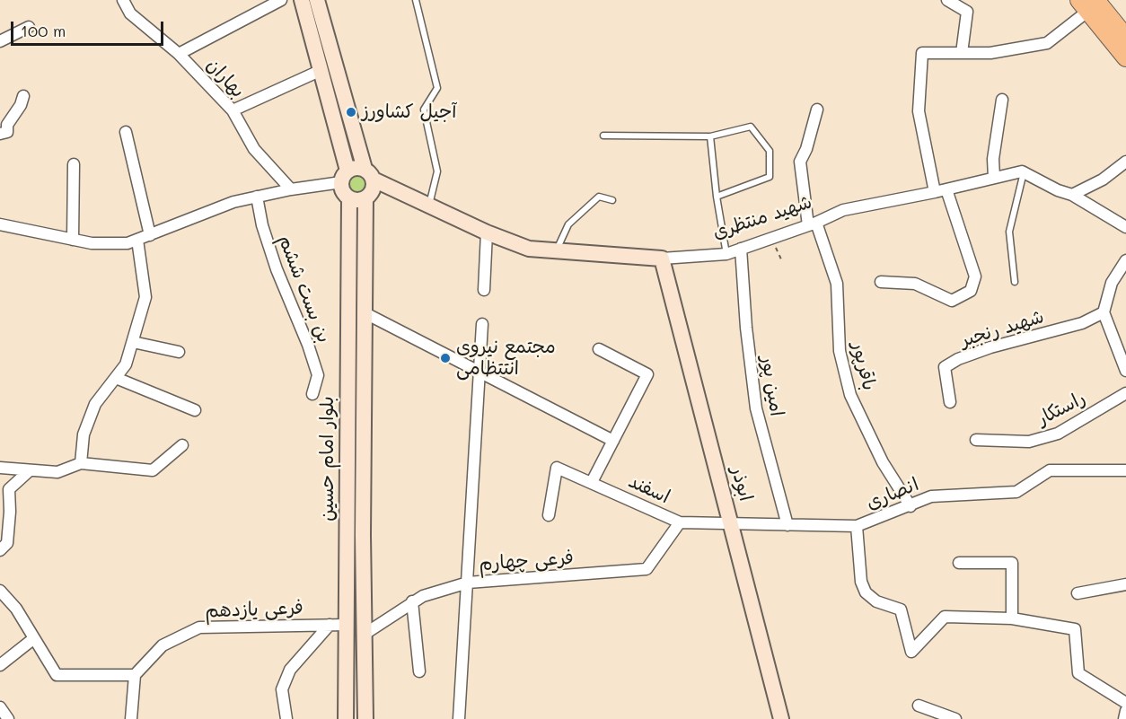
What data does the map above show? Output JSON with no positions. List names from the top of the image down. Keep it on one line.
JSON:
{"streets":{"street":["بهاران","شهید منتظری","بن بست ششم","شهید رنجبر","باقرپور","امین پور","راستکار","بلوار امام حسین","ابوذر","اسفند","انصاری","فرعی چهارم","فرعی یازدهم"]},"crossings":[["شهید منتظری","باقرپور"],["شهید منتظری","امین پور"],["شهید منتظری","بلوار امام حسین"],["شهید منتظری","ابوذر"],["باقرپور","انصاری"],["امین پور","انصاری"],["بلوار امام حسین","فرعی چهارم"],["بلوار امام حسین","فرعی یازدهم"],["ابوذر","اسفند"],["ابوذر","انصاری"],["اسفند","انصاری"],["اسفند","فرعی چهارم"]],"places":["آجیل کشاورز","مجتمع نیروی انتتظامی"],"scale_bar":"100 m"}
